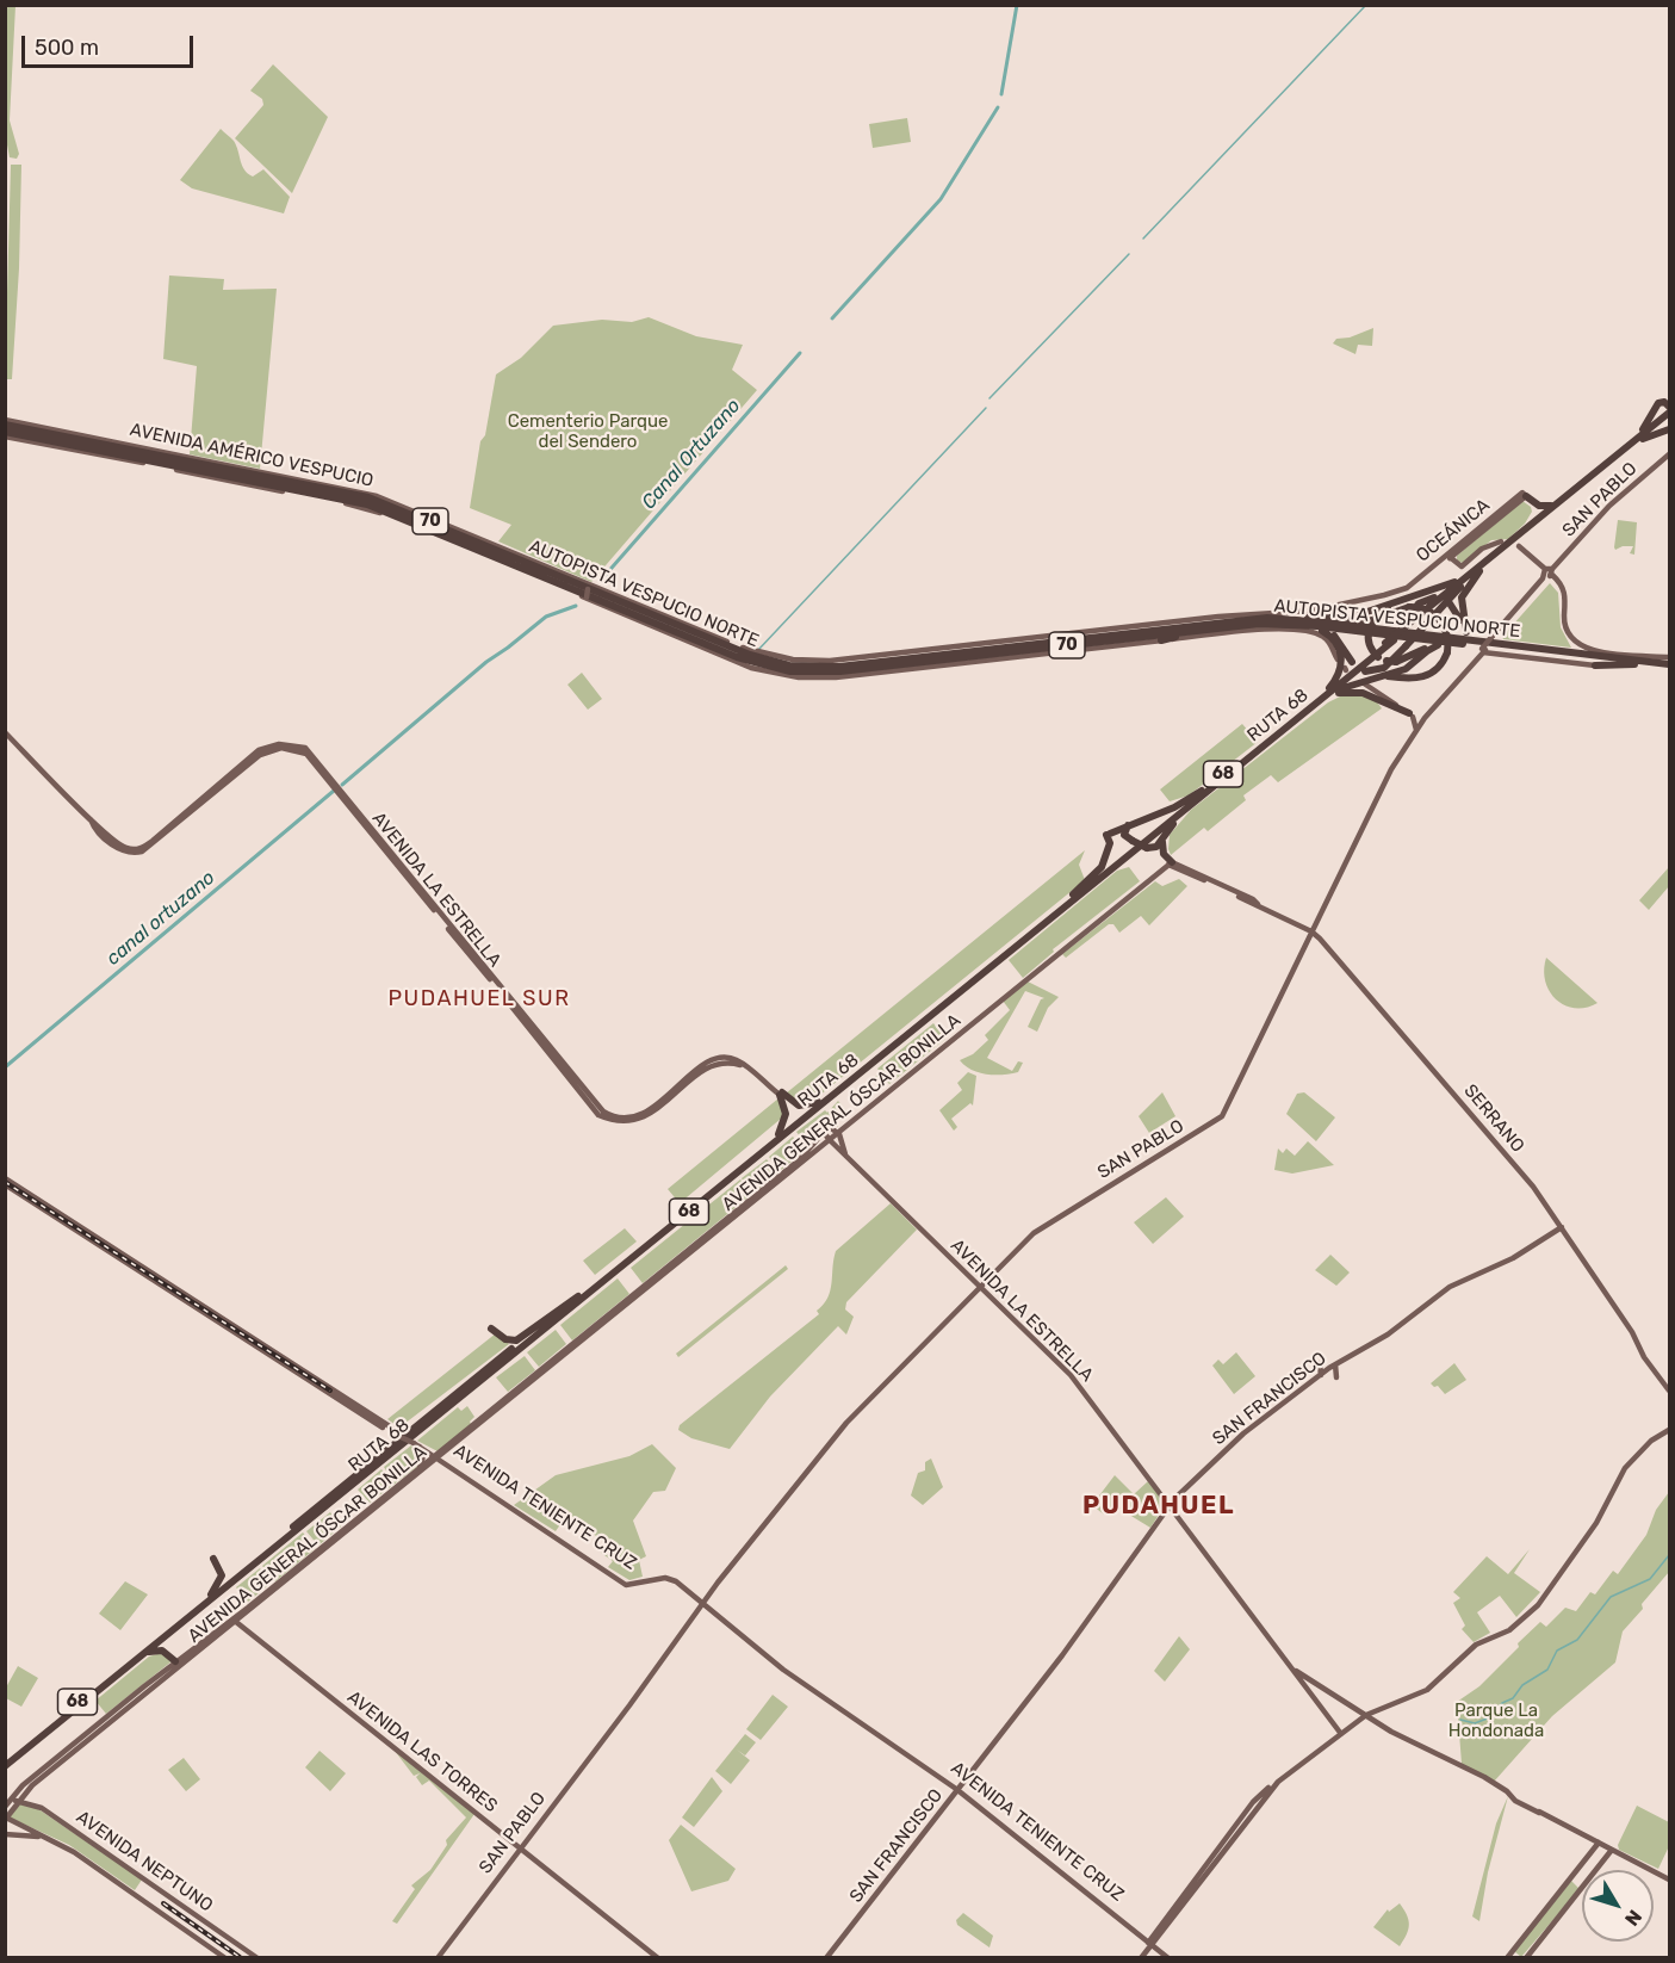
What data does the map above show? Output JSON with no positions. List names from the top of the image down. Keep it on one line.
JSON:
{"streets":{"highway":["70","AUTOPISTA VESPUCIO NORTE","RUTA 68","68"],"main road":["AVENIDA AMÉRICO VESPUCIO","SAN PABLO","OCEÁNICA","AVENIDA LA ESTRELLA","AVENIDA GENERAL ÓSCAR BONILLA","SERRANO","SAN FRANCISCO","AVENIDA TENIENTE CRUZ","AVENIDA LAS TORRES","AVENIDA NEPTUNO"]},"crossings":[["AVENIDA AMÉRICO VESPUCIO","OCEÁNICA"],["AVENIDA AMÉRICO VESPUCIO","AUTOPISTA VESPUCIO NORTE"],["SAN PABLO","AUTOPISTA VESPUCIO NORTE"],["SAN PABLO","AVENIDA LA ESTRELLA"],["SAN PABLO","SERRANO"],["SAN PABLO","AVENIDA TENIENTE CRUZ"],["SAN PABLO","AVENIDA LAS TORRES"],["AVENIDA LA ESTRELLA","AVENIDA GENERAL ÓSCAR BONILLA"],["AVENIDA LA ESTRELLA","SAN FRANCISCO"],["AVENIDA GENERAL ÓSCAR BONILLA","SERRANO"],["AVENIDA GENERAL ÓSCAR BONILLA","AVENIDA TENIENTE CRUZ"],["AVENIDA GENERAL ÓSCAR BONILLA","AVENIDA LAS TORRES"],["AVENIDA GENERAL ÓSCAR BONILLA","AVENIDA NEPTUNO"],["SERRANO","SAN FRANCISCO"],["SAN FRANCISCO","AVENIDA TENIENTE CRUZ"]],"districts":["PUDAHUEL SUR","PUDAHUEL"],"water":["Canal Ortuzano","canal ortuzano"],"parks":["Cementerio Parque del Sendero","Parque La Hondonada"],"scale_bar":"500 m","north":"bottom right"}
